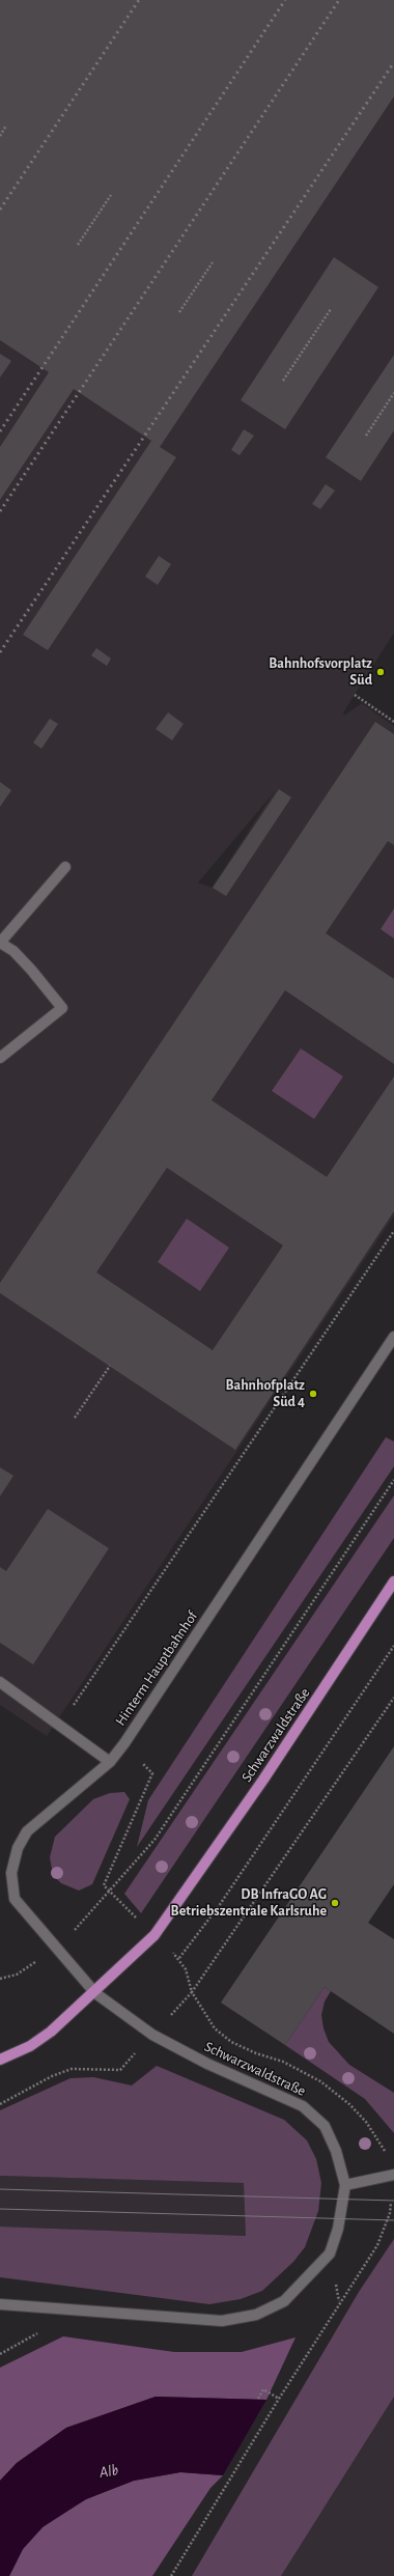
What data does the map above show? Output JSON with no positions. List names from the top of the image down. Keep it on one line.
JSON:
{"streets":{"main road":["Schwarzwaldstraße"],"street":["Hinterm Hauptbahnhof"]},"crossings":[["Hinterm Hauptbahnhof","Schwarzwaldstraße"]],"water":["Alb"],"places":["Bahnhofsvorplatz Süd","Bahnhofplatz Süd 4","DB InfraGO AG Betriebszentrale Karlsruhe"]}
